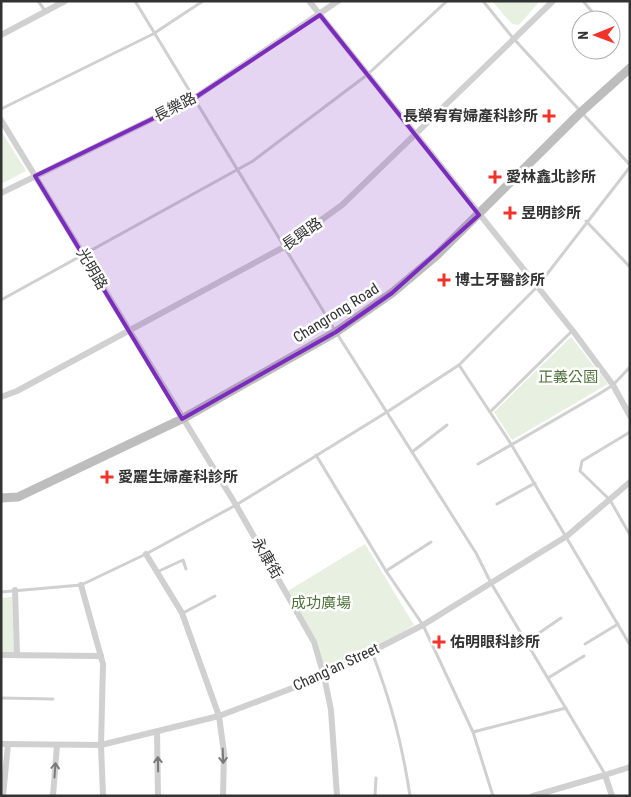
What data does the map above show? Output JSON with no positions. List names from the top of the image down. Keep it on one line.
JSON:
{"streets":{"street":["長樂路","長興路","光明路","Changrong Road","永康街","Chang'an Street"]},"crossings":[["長樂路","光明路"],["長興路","光明路"],["光明路","Changrong Road"],["光明路","永康街"],["Changrong Road","永康街"],["永康街","Chang'an Street"]],"parks":["正義公園","成功廣場"],"places":{"health":["長榮宥宥婦產科診所","愛林鑫北診所","昱明診所","博士牙醫診所","愛麗生婦產科診所","佑明眼科診所"]},"north":"left"}
